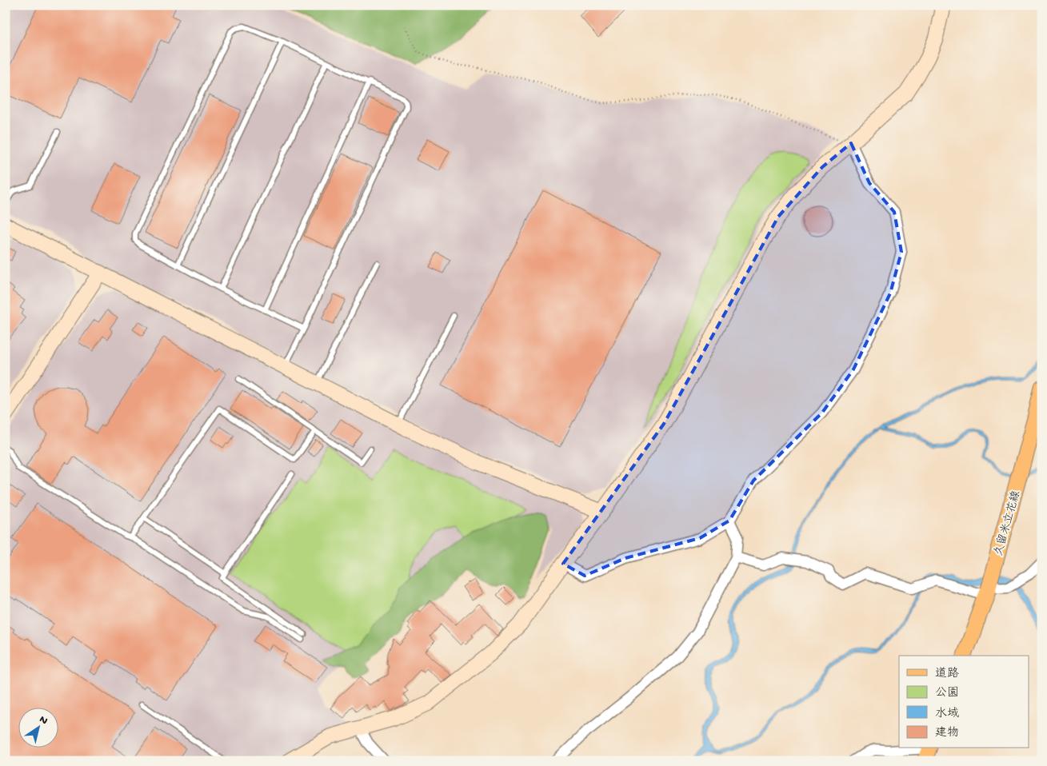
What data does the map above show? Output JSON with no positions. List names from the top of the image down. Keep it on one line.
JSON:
{"streets":{"main road":["久留米立花線"]},"legend":["道路","公園","水域","建物"],"north":"top right"}
